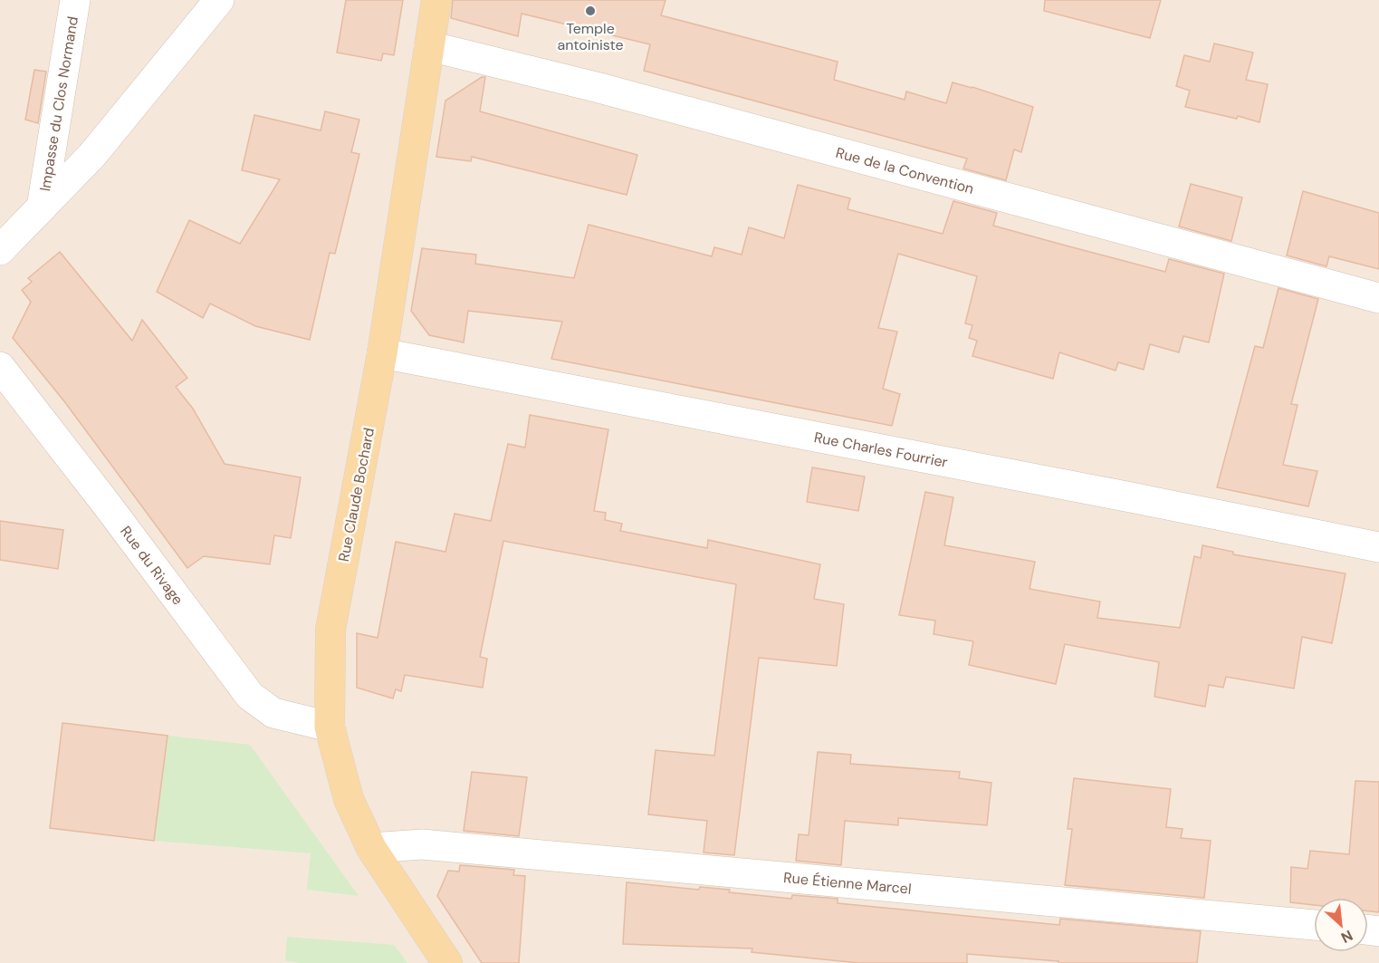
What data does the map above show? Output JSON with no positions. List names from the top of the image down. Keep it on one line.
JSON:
{"streets":{"main road":["Rue Claude Bochard"],"street":["Impasse du Clos Normand","Rue de la Convention","Rue Charles Fourrier","Rue du Rivage","Rue Étienne Marcel"]},"crossings":[["Rue de la Convention","Rue Claude Bochard"],["Rue Charles Fourrier","Rue Claude Bochard"],["Rue Claude Bochard","Rue du Rivage"],["Rue Claude Bochard","Rue Étienne Marcel"]],"places":["Temple antoiniste"],"north":"bottom right"}
